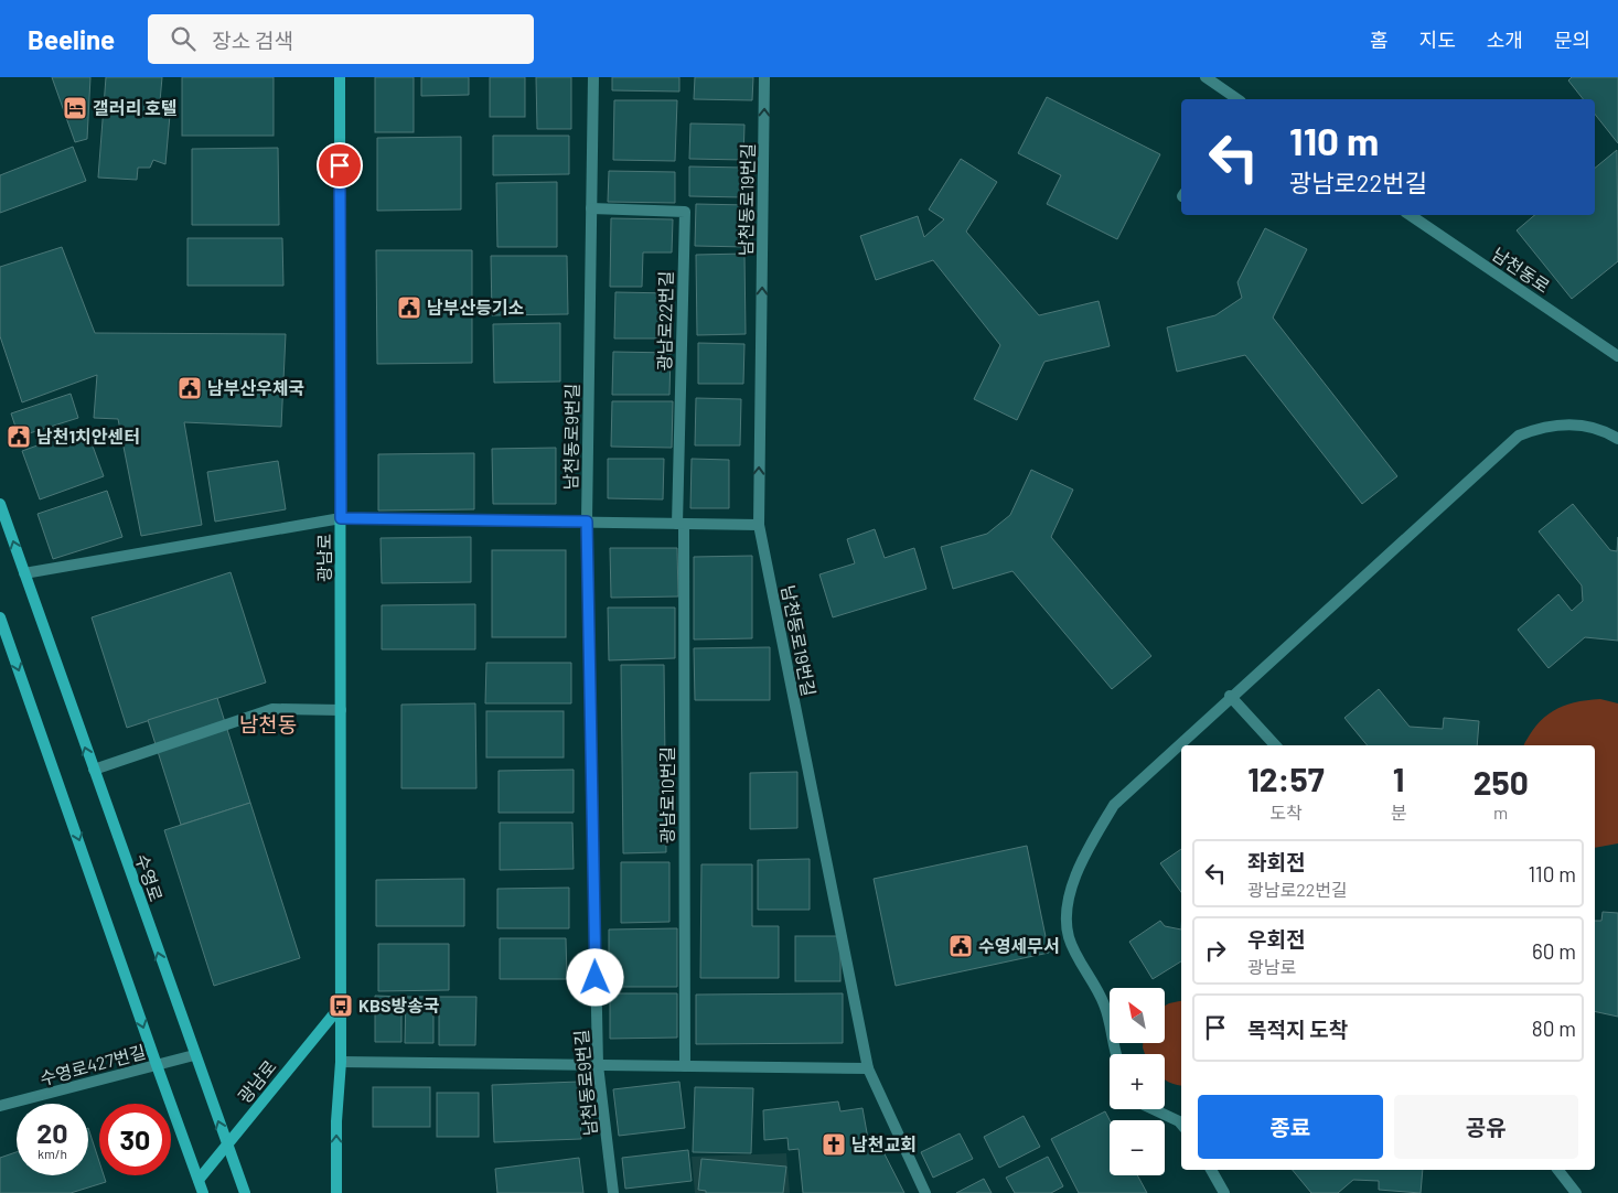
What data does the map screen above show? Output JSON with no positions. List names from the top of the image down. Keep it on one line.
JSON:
{"streets":{"main road":["광남로","수영로"],"street":["남천동로19번길","남천동로","광남로22번길","남천동로9번길","광남로10번길","수영로427번길"]},"crossings":[["광남로22번길","남천동로9번길"],["광남로22번길","광남로10번길"],["광남로","수영로"],["수영로","수영로427번길"]],"one_way":["남천동로19번길"],"districts":["남천동"],"places":{"hotel":["갤러리 호텔"],"public building":["남부산등기소","남부산우체국","남천1치안센터","수영세무서"],"bus stop":["KBS방송국"],"church":["남천교회"]},"north":"top left","page":{"header":"Beeline","search":"장소 검색","nav":["홈","지도","소개","문의"],"turn":["110 m","광남로22번길"],"eta":["12:57","도착","1","분","250","m"],"list":[{"name":"좌회전","note":"광남로22번길","value":"110 m"},{"name":"우회전","note":"광남로","value":"60 m"},{"name":"목적지 도착","value":"80 m"}],"map_buttons":["+","−"],"buttons":["종료","공유"],"speed":"20 km/h","limit":"30"}}
